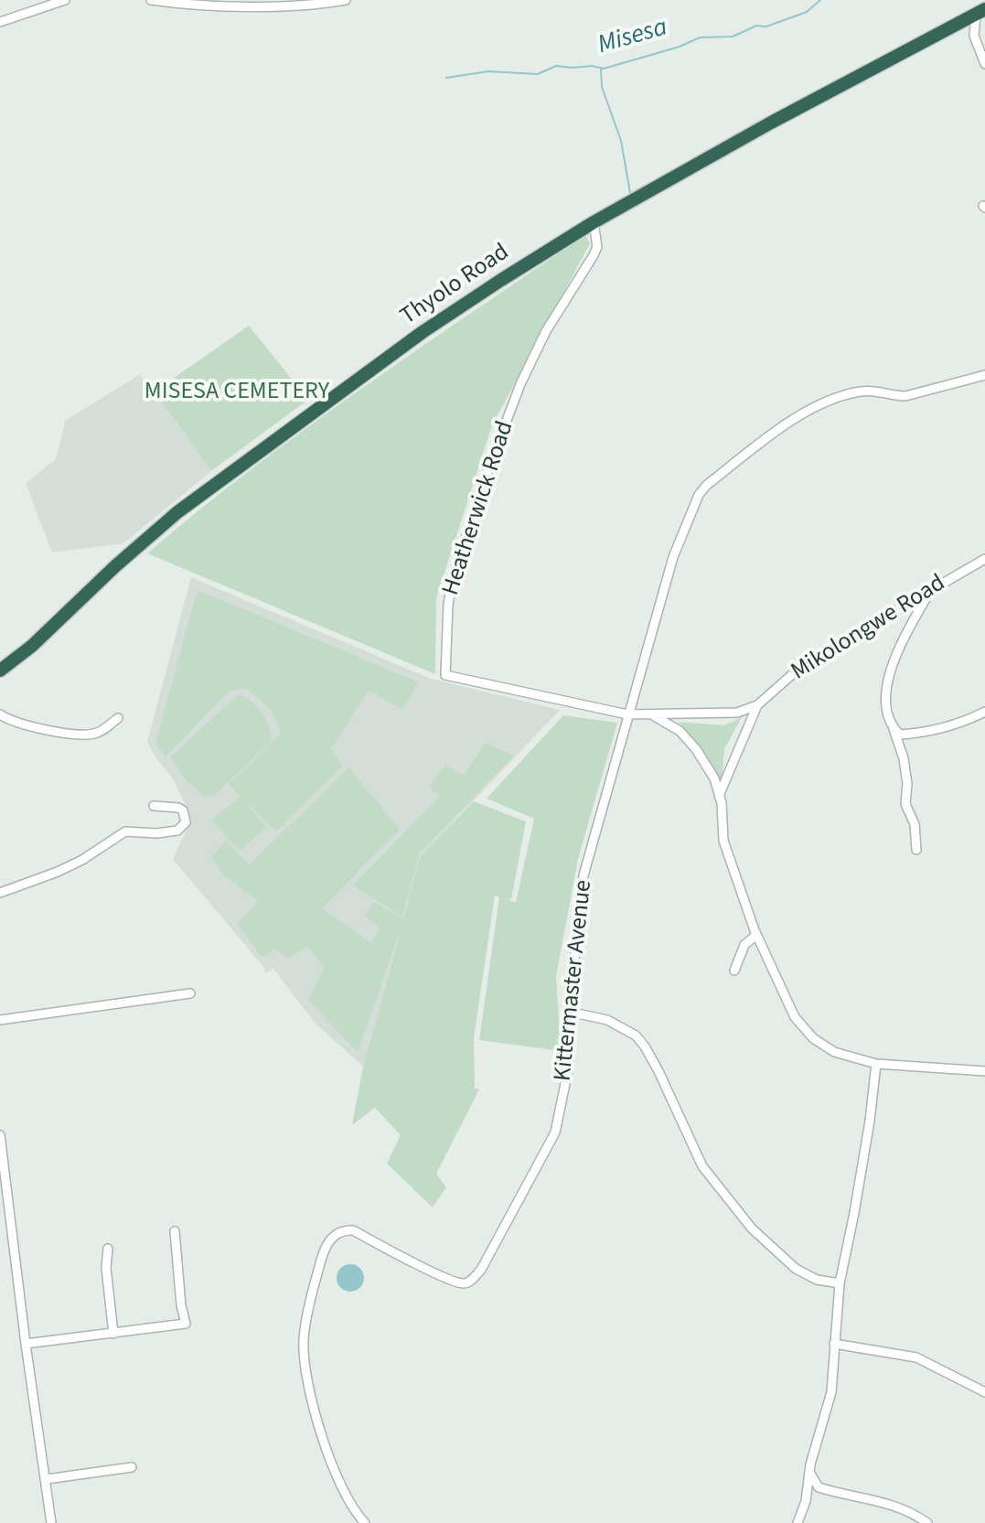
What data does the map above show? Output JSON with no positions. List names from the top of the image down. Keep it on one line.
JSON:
{"streets":{"highway":["Thyolo Road"],"street":["Heatherwick Road","Mikolongwe Road","Kittermaster Avenue"]},"crossings":[["Thyolo Road","Heatherwick Road"],["Heatherwick Road","Mikolongwe Road"],["Heatherwick Road","Kittermaster Avenue"],["Mikolongwe Road","Kittermaster Avenue"]],"water":["Misesa"],"parks":["MISESA CEMETERY"]}
